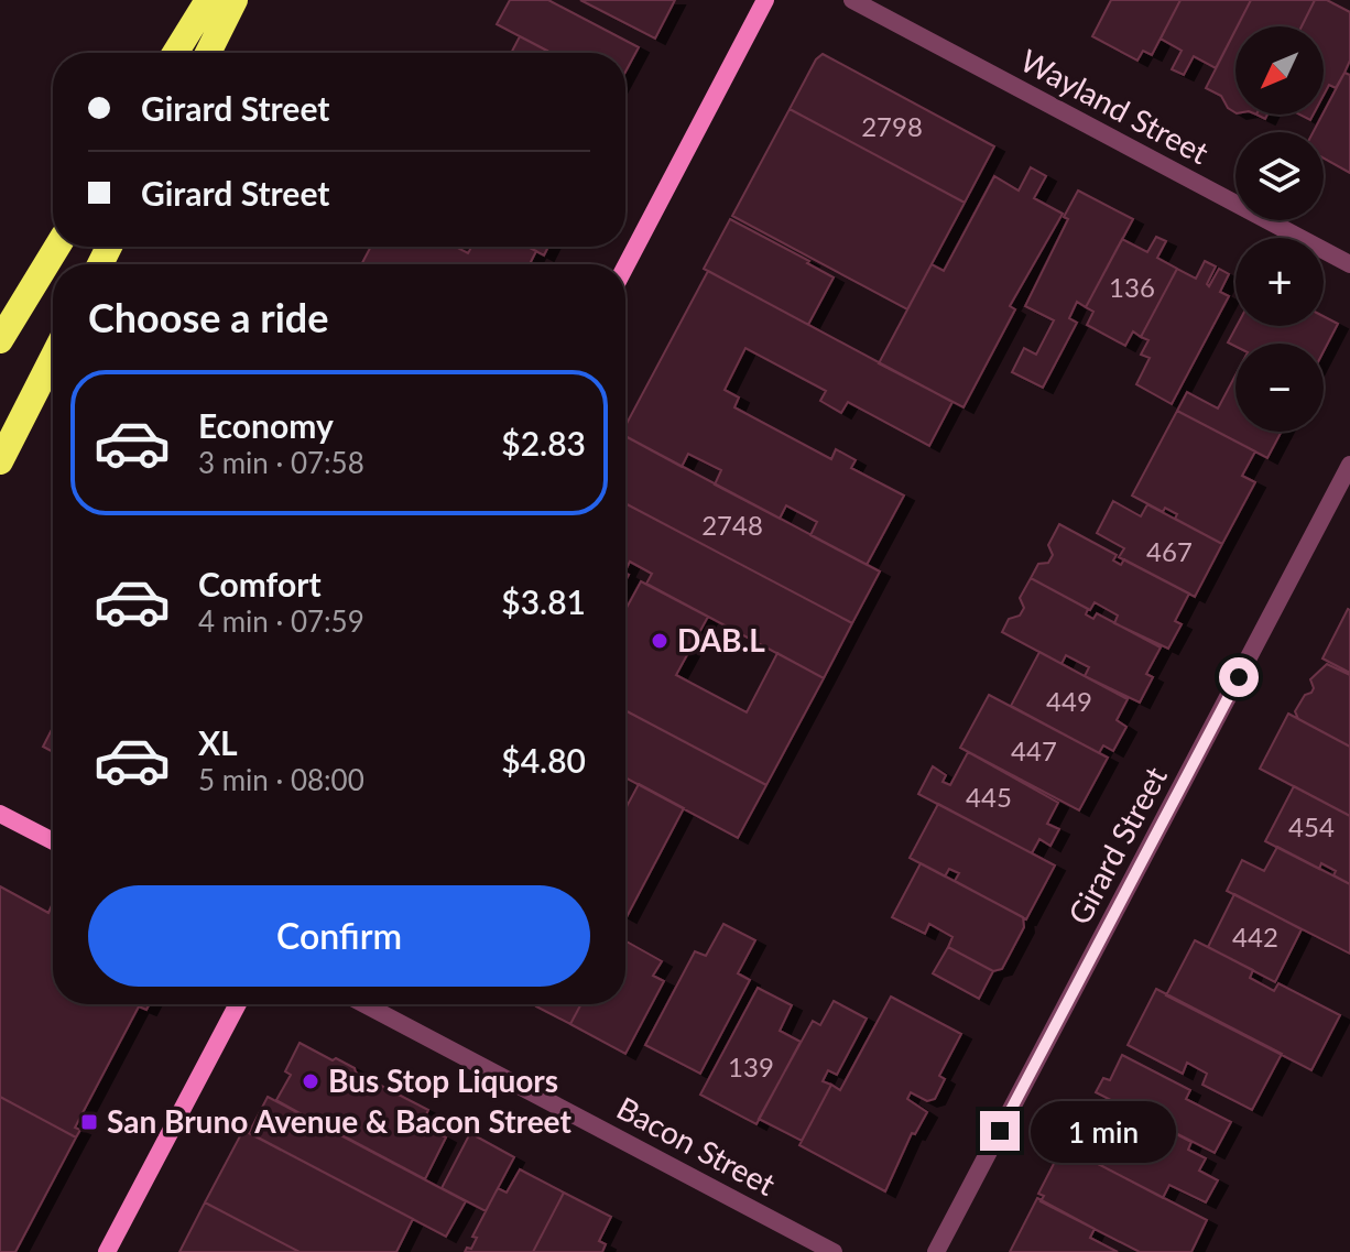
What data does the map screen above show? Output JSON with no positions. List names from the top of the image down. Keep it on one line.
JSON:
{"streets":{"street":["Wayland Street","Girard Street","Bacon Street"]},"places":{"other":["DAB.L","Bus Stop Liquors"],"transit":["San Bruno Avenue & Bacon Street"]},"house_numbers":["2798","136","2748","467","449","447","445","454","442","139"],"north":"bottom left","page":{"map_buttons":["+","−"],"banner":["Girard Street","Girard Street"],"heading":"Choose a ride","list":[{"name":"Economy","note":"3 min · 07:58","value":"$2.83"},{"name":"Comfort","note":"4 min · 07:59","value":"$3.81"},{"name":"XL","note":"5 min · 08:00","value":"$4.80"}],"buttons":"Confirm","bubble":"1 min"}}
